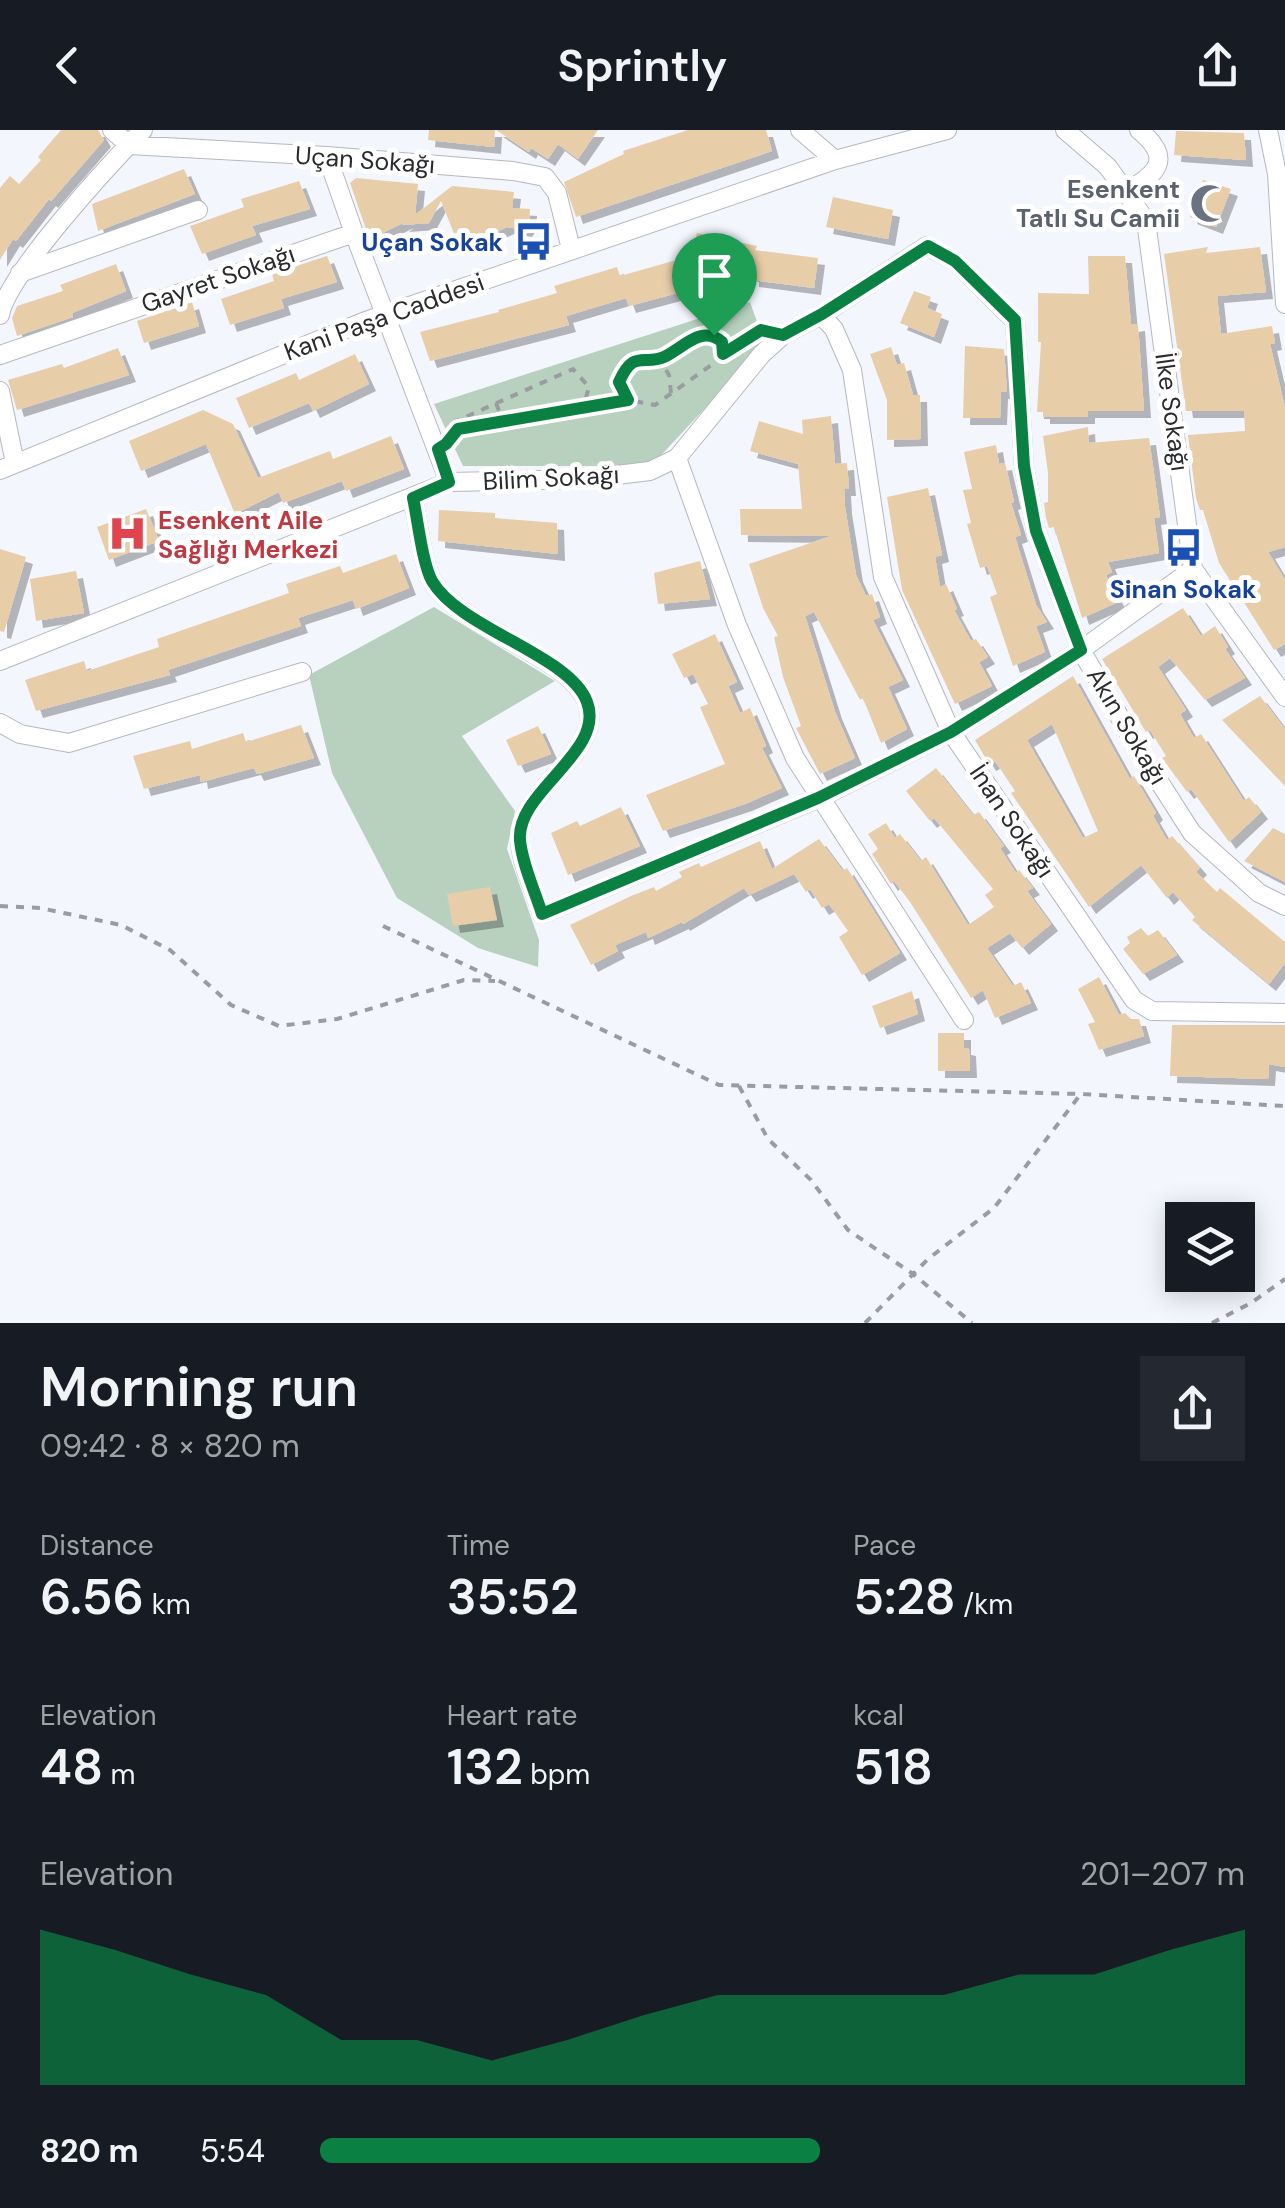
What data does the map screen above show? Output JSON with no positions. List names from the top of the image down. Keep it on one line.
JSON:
{"streets":{"street":["Uçan Sokağı","Gayret Sokağı","Kani Paşa Caddesi","İlke Sokağı","Bilim Sokağı","Akın Sokağı","İnan Sokağı"]},"crossings":[["Uçan Sokağı","Kani Paşa Caddesi"],["Akın Sokağı","İnan Sokağı"]],"places":{"mosque":["Esenkent Tatlı Su Camii"],"bus stop":["Uçan Sokak","Sinan Sokak"],"hospital":["Esenkent Aile Sağlığı Merkezi"]},"page":{"header":"Sprintly","heading":["Morning run","09:42 · 8 × 820 m"],"stats":[["Distance","6.56 km"],["Time","35:52"],["Pace","5:28 /km"],["Elevation","48 m"],["Heart rate","132 bpm"],["kcal","518"]],"chart":["Elevation","201–207 m"],"list":[{"name":"820 m","note":"5:54"}]}}
